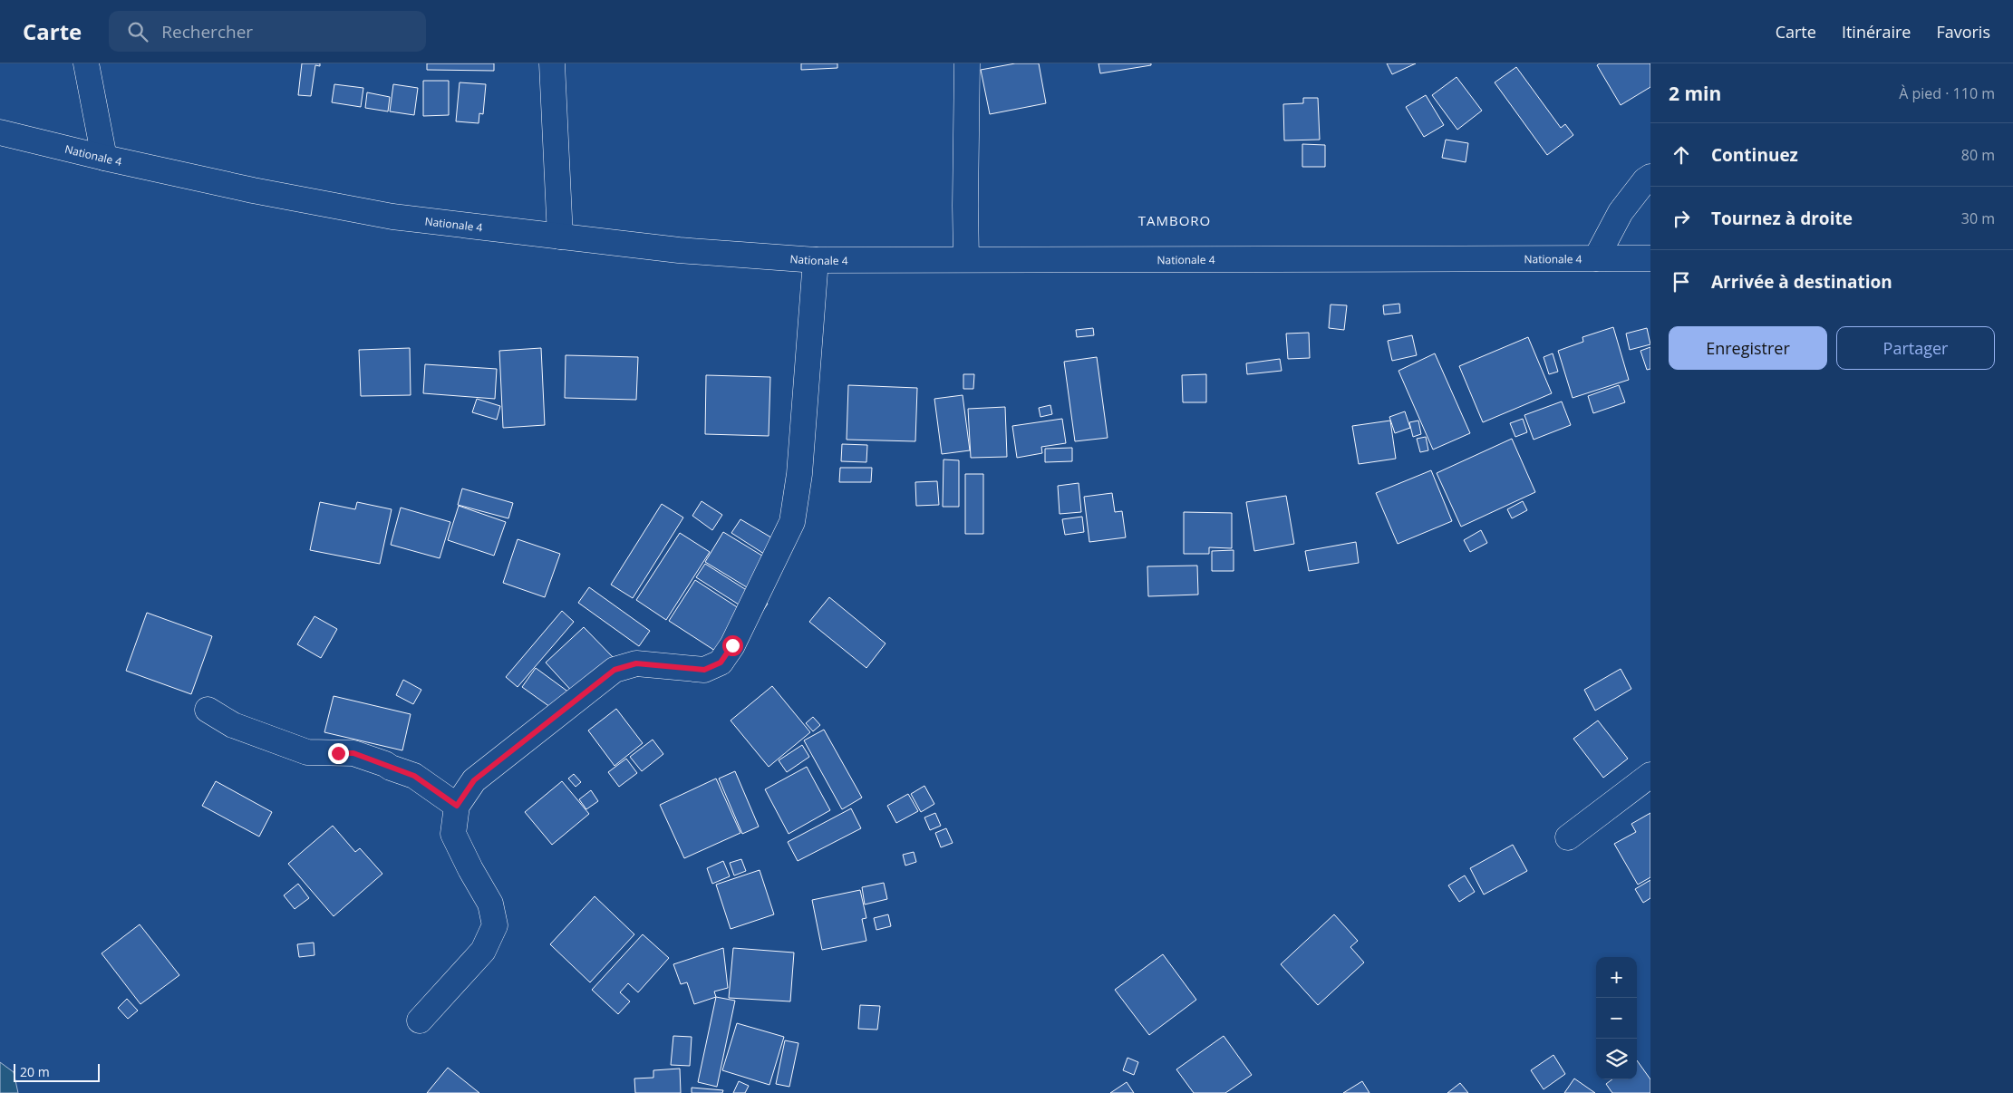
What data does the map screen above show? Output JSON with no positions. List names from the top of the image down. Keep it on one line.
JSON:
{"streets":{"main road":["Nationale 4"]},"districts":["TAMBORO"],"scale_bar":"20 m","page":{"header":"Carte","search":"Rechercher","nav":["Carte","Itinéraire","Favoris"],"heading":["2 min","À pied · 110 m"],"list":[["Continuez","80 m"],["Tournez à droite","30 m"],"Arrivée à destination"],"buttons":["Enregistrer","Partager"],"map_buttons":["+","−"],"scale":"20 m"}}
